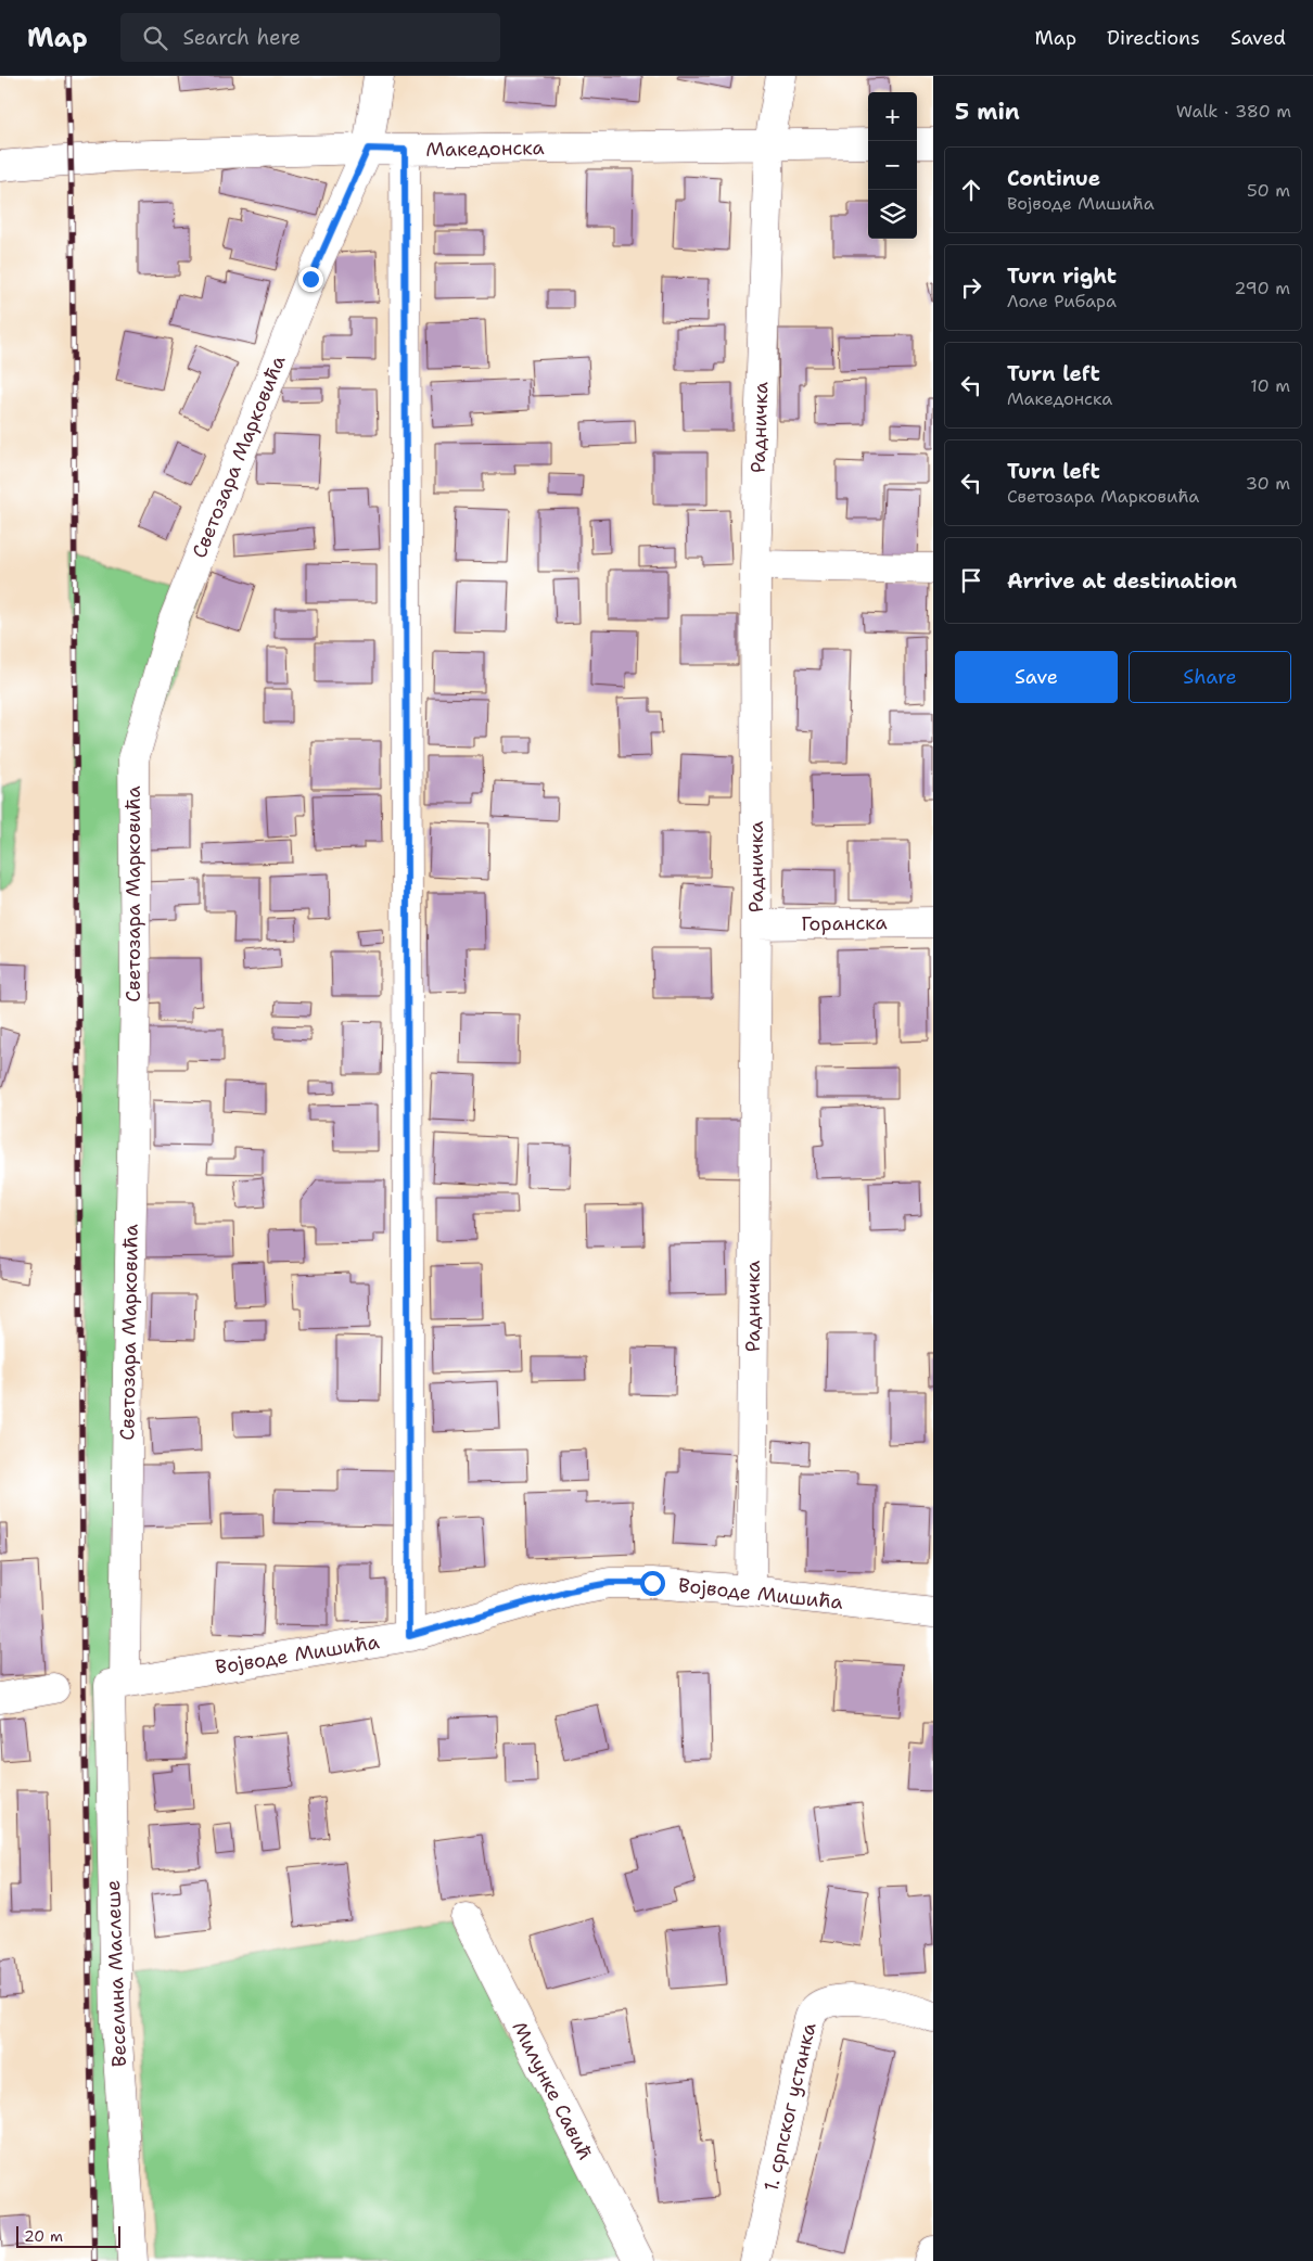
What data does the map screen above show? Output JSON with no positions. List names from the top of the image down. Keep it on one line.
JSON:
{"streets":{"street":["Македонска","Радничка","Светозара Марковића","Горанска","Војводе Мишића","Веселина Маслеше","Милунке Савић","1. српског устанка"]},"crossings":[["Македонска","Радничка"],["Македонска","Светозара Марковића"],["Радничка","Горанска"],["Радничка","Војводе Мишића"],["Светозара Марковића","Војводе Мишића"],["Светозара Марковића","Веселина Маслеше"],["Војводе Мишића","Веселина Маслеше"]],"scale_bar":"20 m","page":{"header":"Map","search":"Search here","nav":["Map","Directions","Saved"],"heading":["5 min","Walk · 380 m"],"map_buttons":["+","−"],"list":[["Continue","Војводе Мишића","50 m"],["Turn right","Лоле Рибара","290 m"],["Turn left","Македонска","10 m"],["Turn left","Светозара Марковића","30 m"],"Arrive at destination"],"buttons":["Save","Share"],"scale":"20 m"}}
